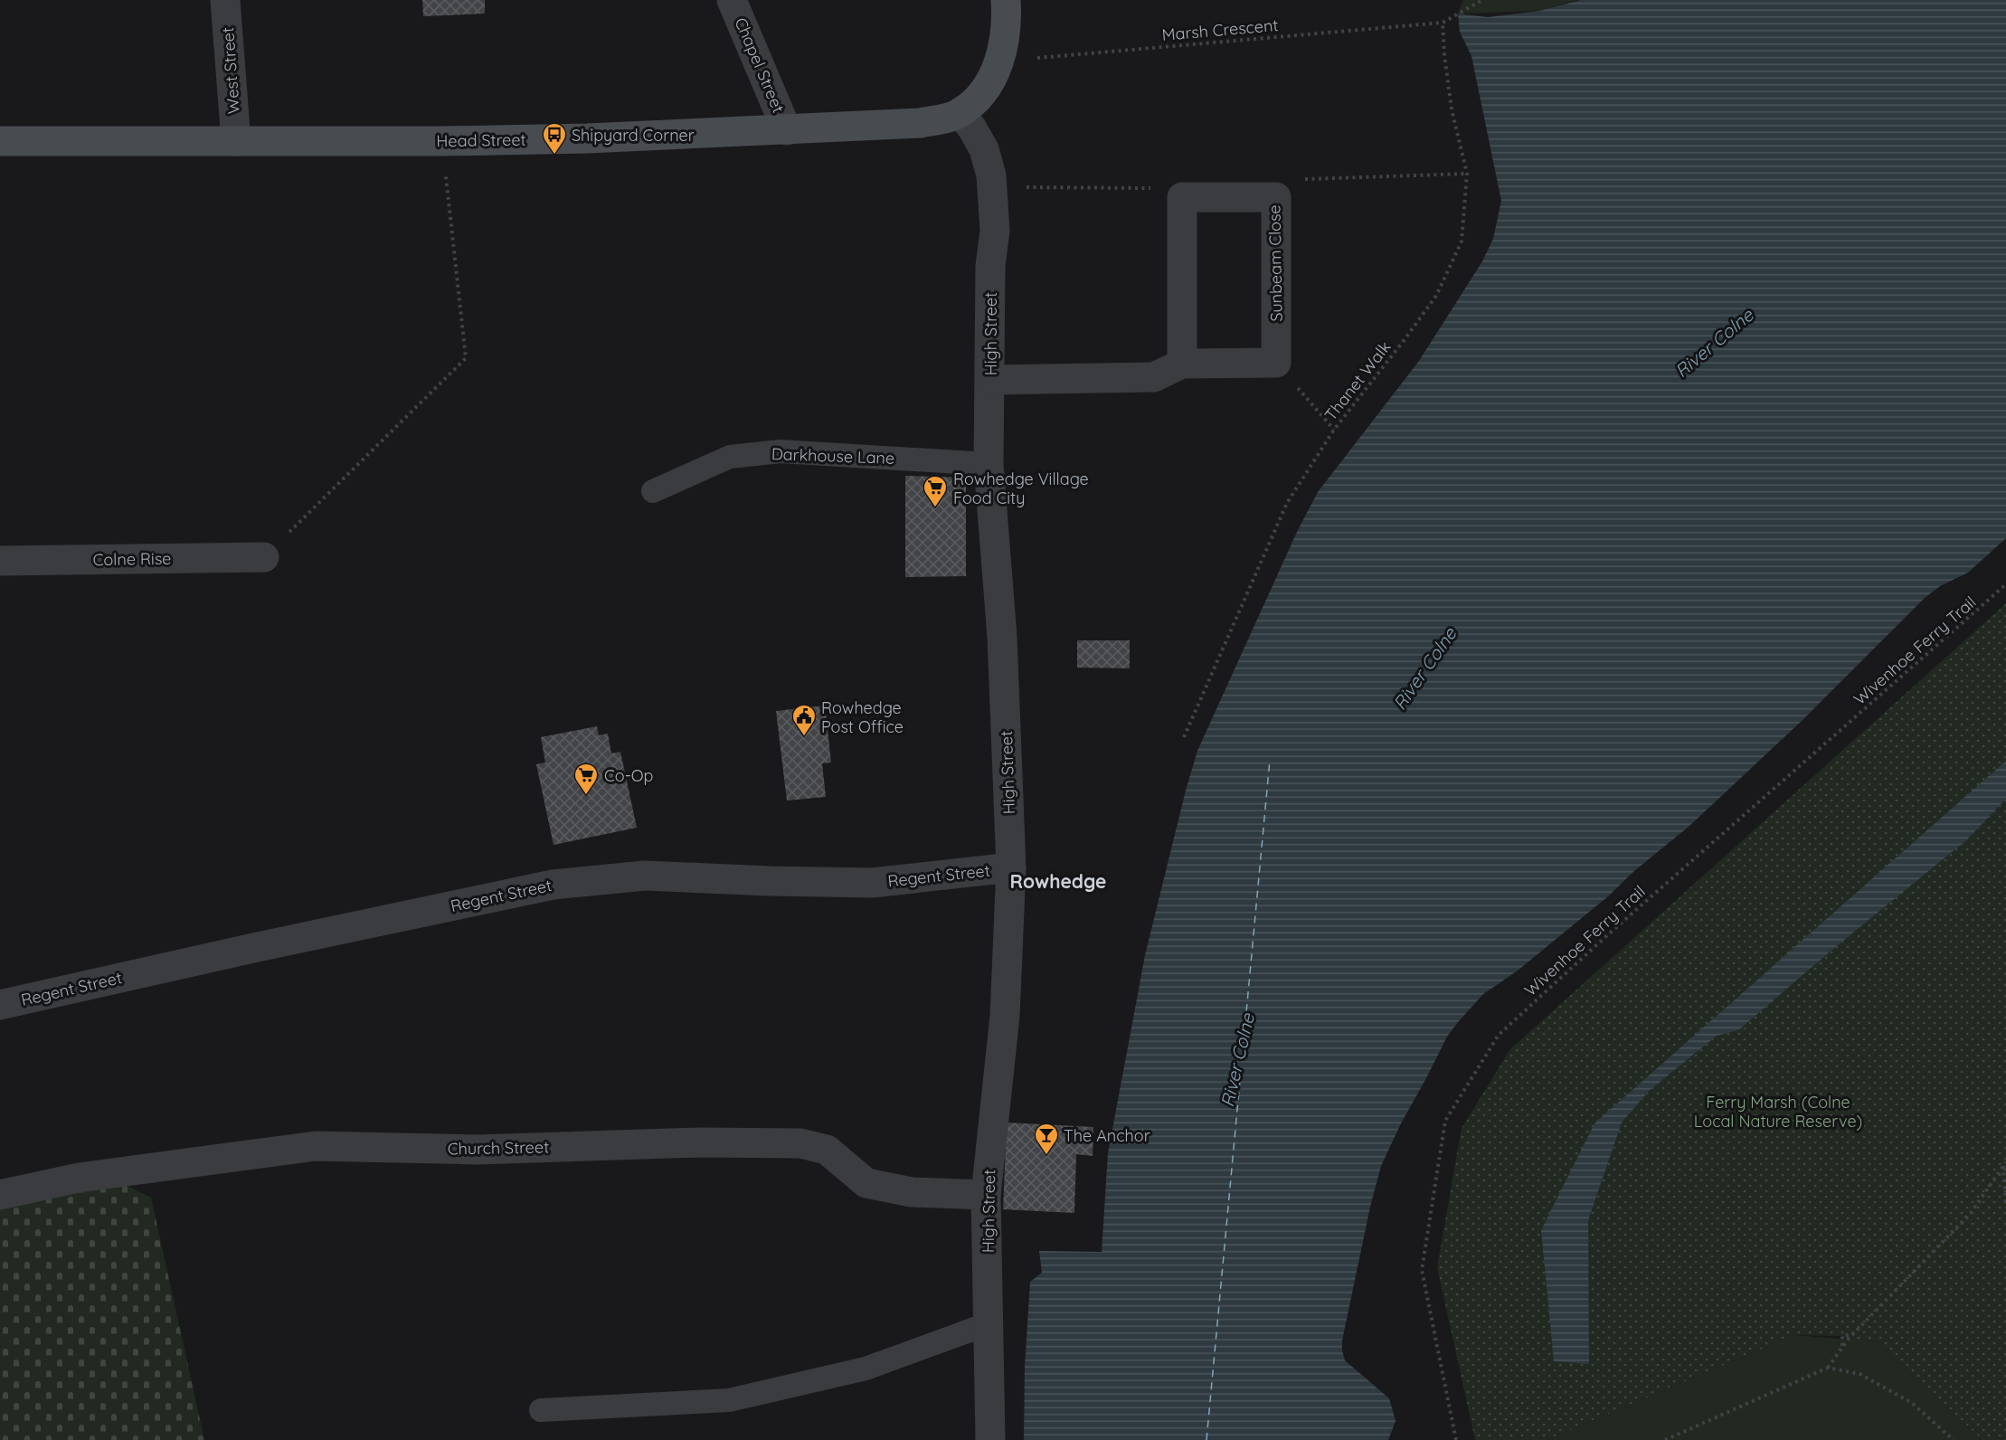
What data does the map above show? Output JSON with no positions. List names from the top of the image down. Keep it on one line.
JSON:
{"streets":{"street":["Chapel Street","West Street","Head Street","Sunbeam Close","High Street","Colne Rise","Regent Street","Church Street"],"lane":["Darkhouse Lane"],"path":["Marsh Crescent","Thanet Walk","Wivenhoe Ferry Trail"]},"crossings":[["Marsh Crescent","Thanet Walk"],["Chapel Street","Head Street"],["West Street","Head Street"],["Head Street","High Street"],["High Street","Darkhouse Lane"],["High Street","Regent Street"],["High Street","Church Street"]],"districts":["Rowhedge"],"water":["River Colne"],"parks":["Ferry Marsh (Colne Local Nature Reserve)"],"places":{"bus stop":["Shipyard Corner"],"supermarket":["Rowhedge Village Food City","Co-Op"],"public building":["Rowhedge Post Office"],"bar":["The Anchor"]}}
